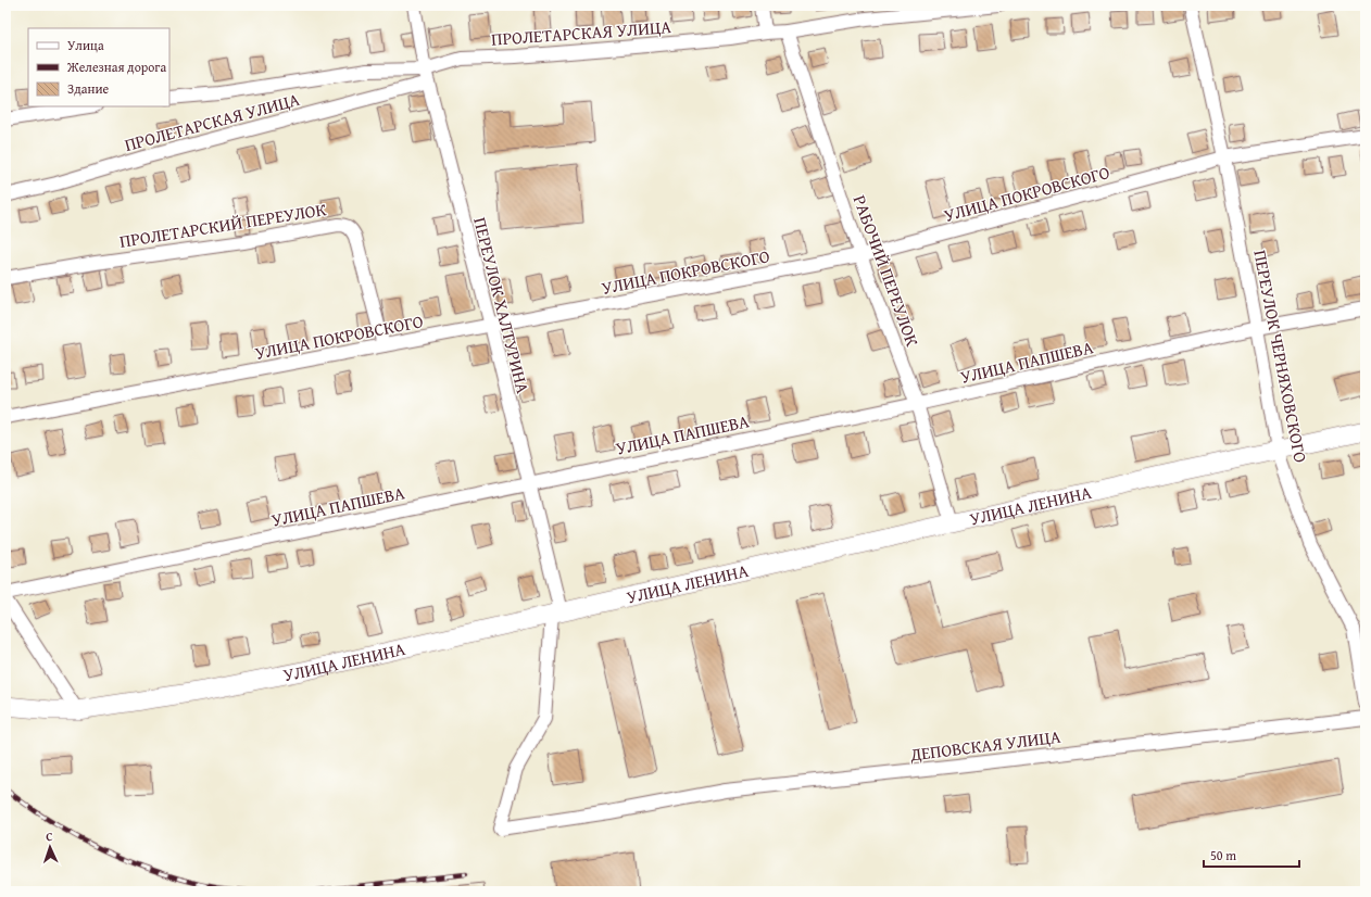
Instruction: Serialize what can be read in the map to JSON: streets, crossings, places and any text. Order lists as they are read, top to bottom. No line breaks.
{"streets":{"main road":["УЛИЦА ЛЕНИНА"],"street":["ПРОЛЕТАРСКАЯ УЛИЦА","УЛИЦА ПОКРОВСКОГО","ПРОЛЕТАРСКИЙ ПЕРЕУЛОК","РАБОЧИЙ ПЕРЕУЛОК","ПЕРЕУЛОК ХАЛТУРИНА","ПЕРЕУЛОК ЧЕРНЯХОВСКОГО","УЛИЦА ПАПШЕВА","ДЕПОВСКАЯ УЛИЦА"]},"crossings":[["ПРОЛЕТАРСКАЯ УЛИЦА","РАБОЧИЙ ПЕРЕУЛОК"],["ПРОЛЕТАРСКАЯ УЛИЦА","ПЕРЕУЛОК ХАЛТУРИНА"],["УЛИЦА ПОКРОВСКОГО","ПРОЛЕТАРСКИЙ ПЕРЕУЛОК"],["УЛИЦА ПОКРОВСКОГО","РАБОЧИЙ ПЕРЕУЛОК"],["УЛИЦА ПОКРОВСКОГО","ПЕРЕУЛОК ХАЛТУРИНА"],["УЛИЦА ПОКРОВСКОГО","ПЕРЕУЛОК ЧЕРНЯХОВСКОГО"],["РАБОЧИЙ ПЕРЕУЛОК","УЛИЦА ПАПШЕВА"],["РАБОЧИЙ ПЕРЕУЛОК","УЛИЦА ЛЕНИНА"],["ПЕРЕУЛОК ХАЛТУРИНА","УЛИЦА ПАПШЕВА"],["ПЕРЕУЛОК ХАЛТУРИНА","УЛИЦА ЛЕНИНА"],["ПЕРЕУЛОК ХАЛТУРИНА","ДЕПОВСКАЯ УЛИЦА"],["ПЕРЕУЛОК ЧЕРНЯХОВСКОГО","УЛИЦА ПАПШЕВА"],["ПЕРЕУЛОК ЧЕРНЯХОВСКОГО","УЛИЦА ЛЕНИНА"],["УЛИЦА ЛЕНИНА","ДЕПОВСКАЯ УЛИЦА"]],"legend":["Улица","Железная дорога","Здание"],"scale_bar":"50 m","north":"top"}
